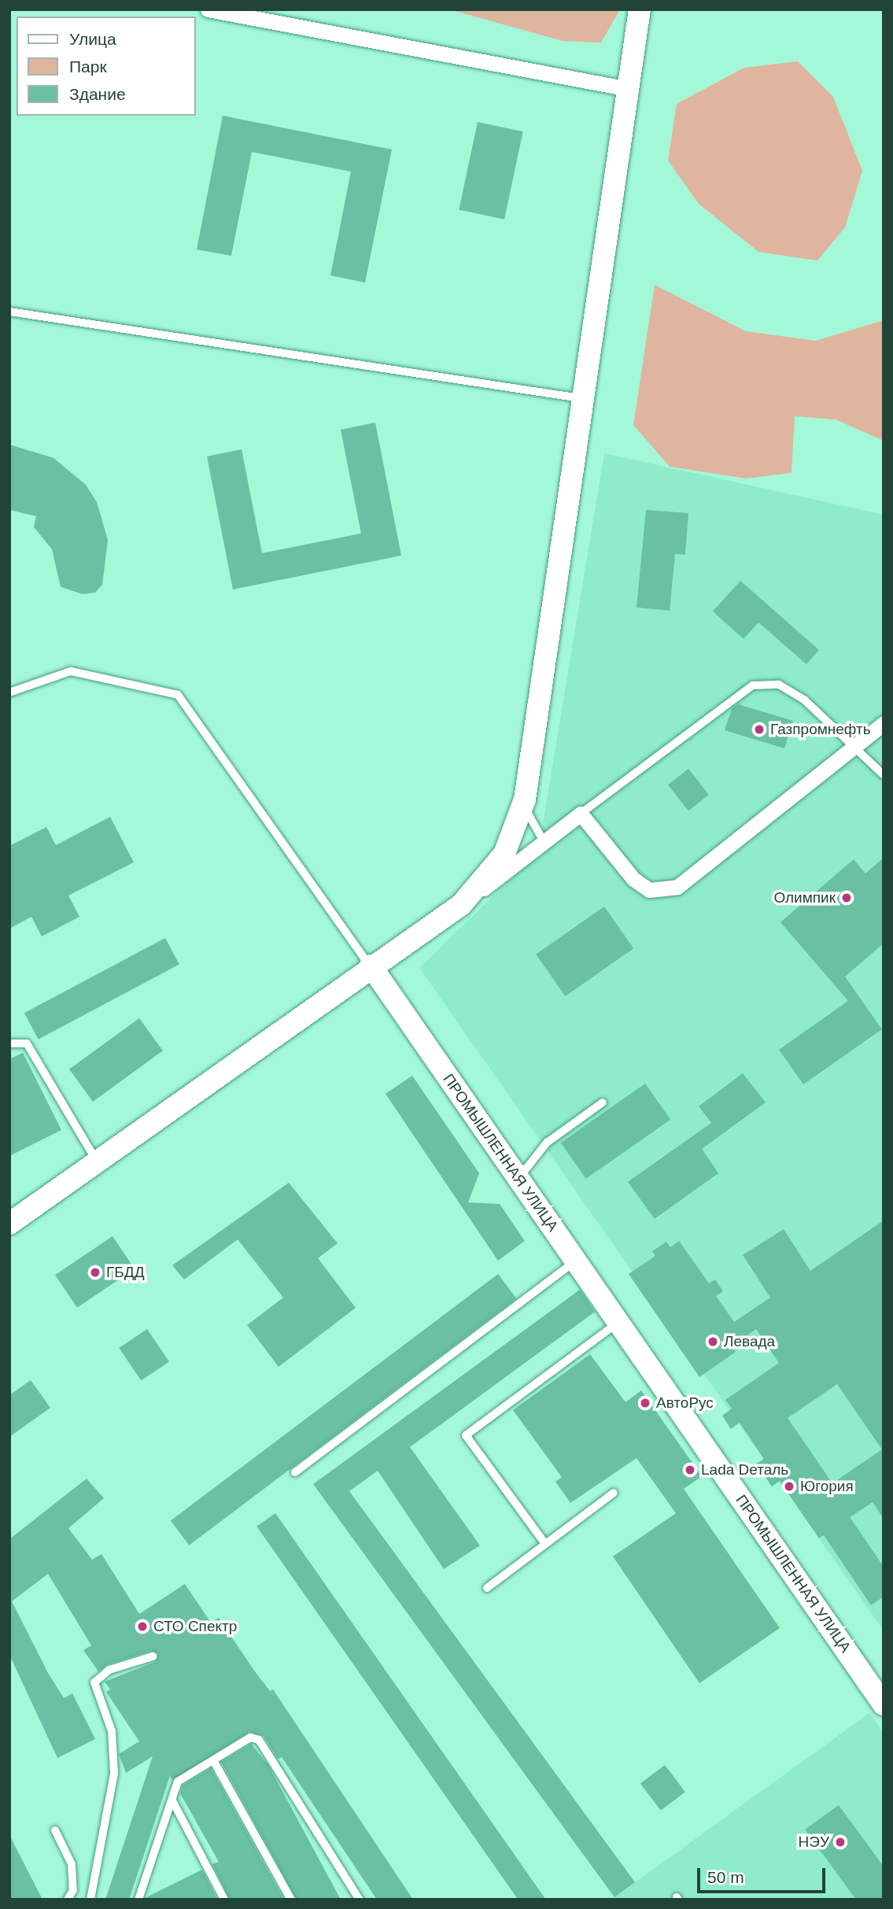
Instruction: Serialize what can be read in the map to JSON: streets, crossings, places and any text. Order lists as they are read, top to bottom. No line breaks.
{"streets":{"main road":["ПРОМЫШЛЕННАЯ УЛИЦА"]},"places":["Газпромнефть","Олимпик","ГБДД","Левада","АвтоРус","Lada Dеталь","Югория","СТО Спектр","НЭУ"],"legend":["Улица","Парк","Здание"],"scale_bar":"50 m"}
